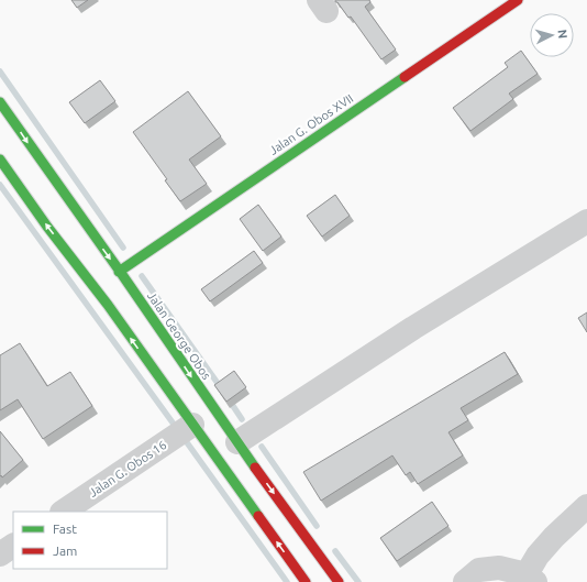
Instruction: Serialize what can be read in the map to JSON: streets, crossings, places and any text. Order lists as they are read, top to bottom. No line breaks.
{"streets":{"main road":["Jalan G. Obos XVII","Jalan George Obos"],"street":["Jalan G. Obos 16"]},"crossings":[["Jalan G. Obos XVII","Jalan George Obos"]],"legend":["Fast","Jam"],"north":"right"}
